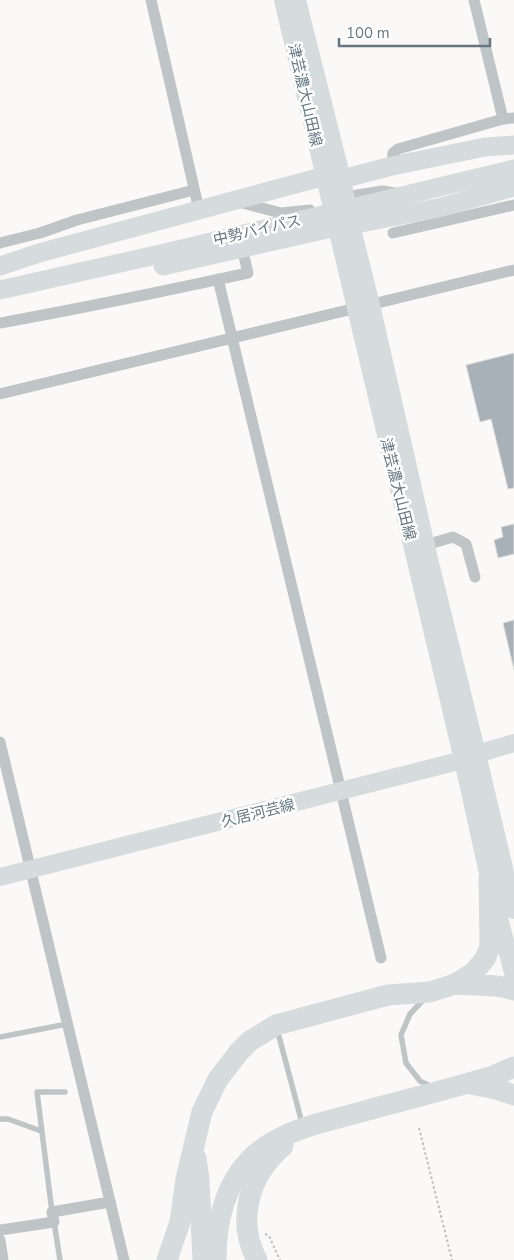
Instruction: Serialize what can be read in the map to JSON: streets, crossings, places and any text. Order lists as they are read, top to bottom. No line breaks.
{"streets":{"highway":["中勢バイパス"],"main road":["津芸濃大山田線","久居河芸線"]},"crossings":[["津芸濃大山田線","久居河芸線"]],"scale_bar":"100 m"}
